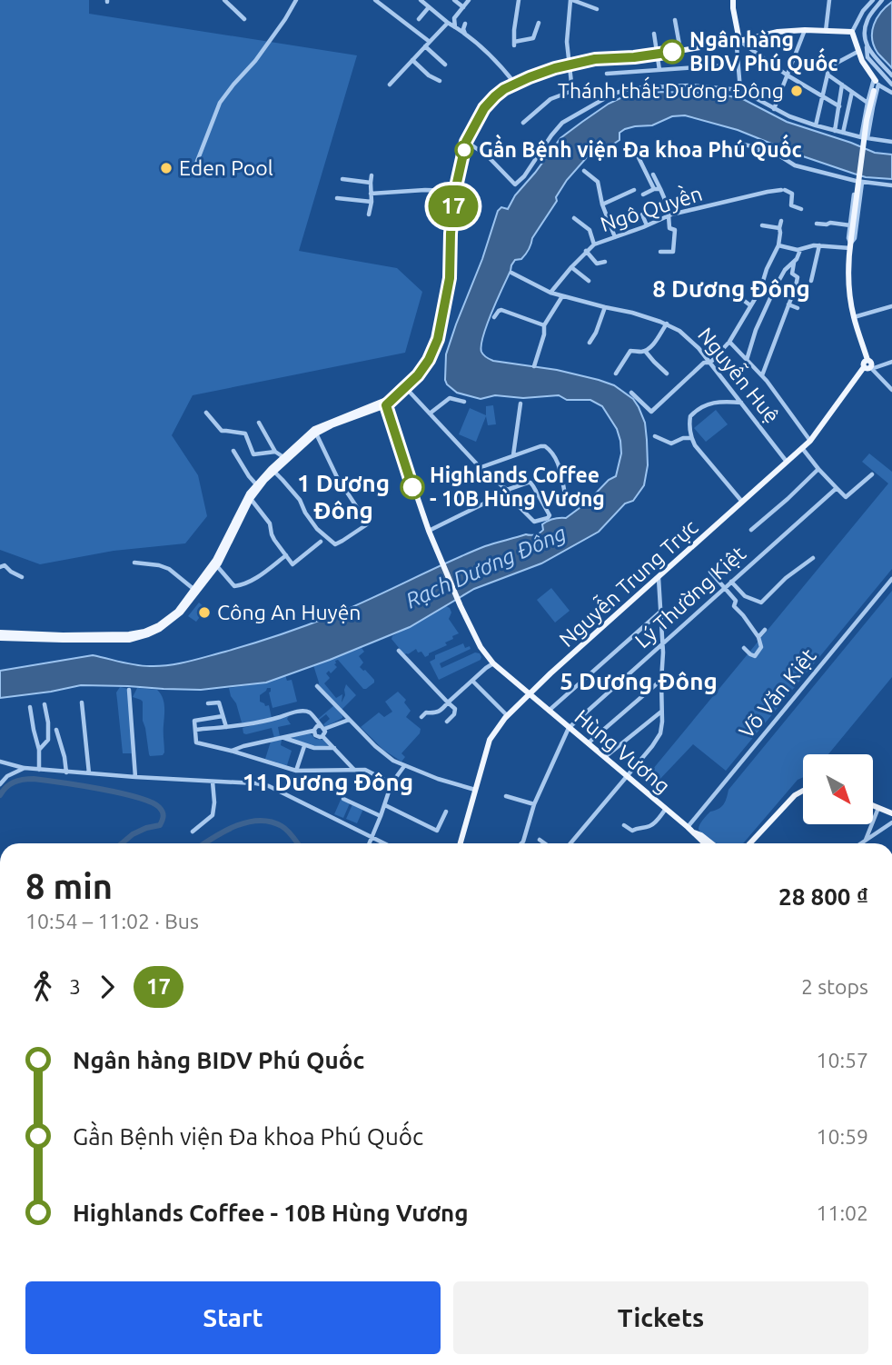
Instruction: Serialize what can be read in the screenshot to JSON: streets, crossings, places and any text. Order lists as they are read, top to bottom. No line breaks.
{"streets":{"main road":["Nguyễn Trung Trực","Hùng Vương"],"street":["Ngô Quyền","Nguyễn Huệ","Lý Thường Kiệt","Võ Văn Kiệt"]},"crossings":[["Ngô Quyền","Nguyễn Huệ"],["Nguyễn Huệ","Nguyễn Trung Trực"],["Nguyễn Trung Trực","Hùng Vương"],["Lý Thường Kiệt","Hùng Vương"],["Võ Văn Kiệt","Hùng Vương"]],"districts":["8 Dương Đông","1 Dương Đông","5 Dương Đông","11 Dương Đông"],"water":["Rạch Dương Đông"],"places":["Ngân hàng BIDV Phú Quốc","Thánh thất Dương Đông","Gần Bệnh viện Đa khoa Phú Quốc","Eden Pool","Highlands Coffee - 10B Hùng Vương","Công An Huyện"],"lines":["bus line 17"],"north":"bottom right","page":{"on_map":"17","heading":["8 min","10:54 – 11:02 · Bus","28 800 ₫"],"legs":["3","17","2 stops"],"list":[{"name":"Ngân hàng BIDV Phú Quốc","value":"10:57"},{"name":"Gần Bệnh viện Đa khoa Phú Quốc","value":"10:59"},{"name":"Highlands Coffee - 10B Hùng Vương","value":"11:02"}],"buttons":["Start","Tickets"]}}
